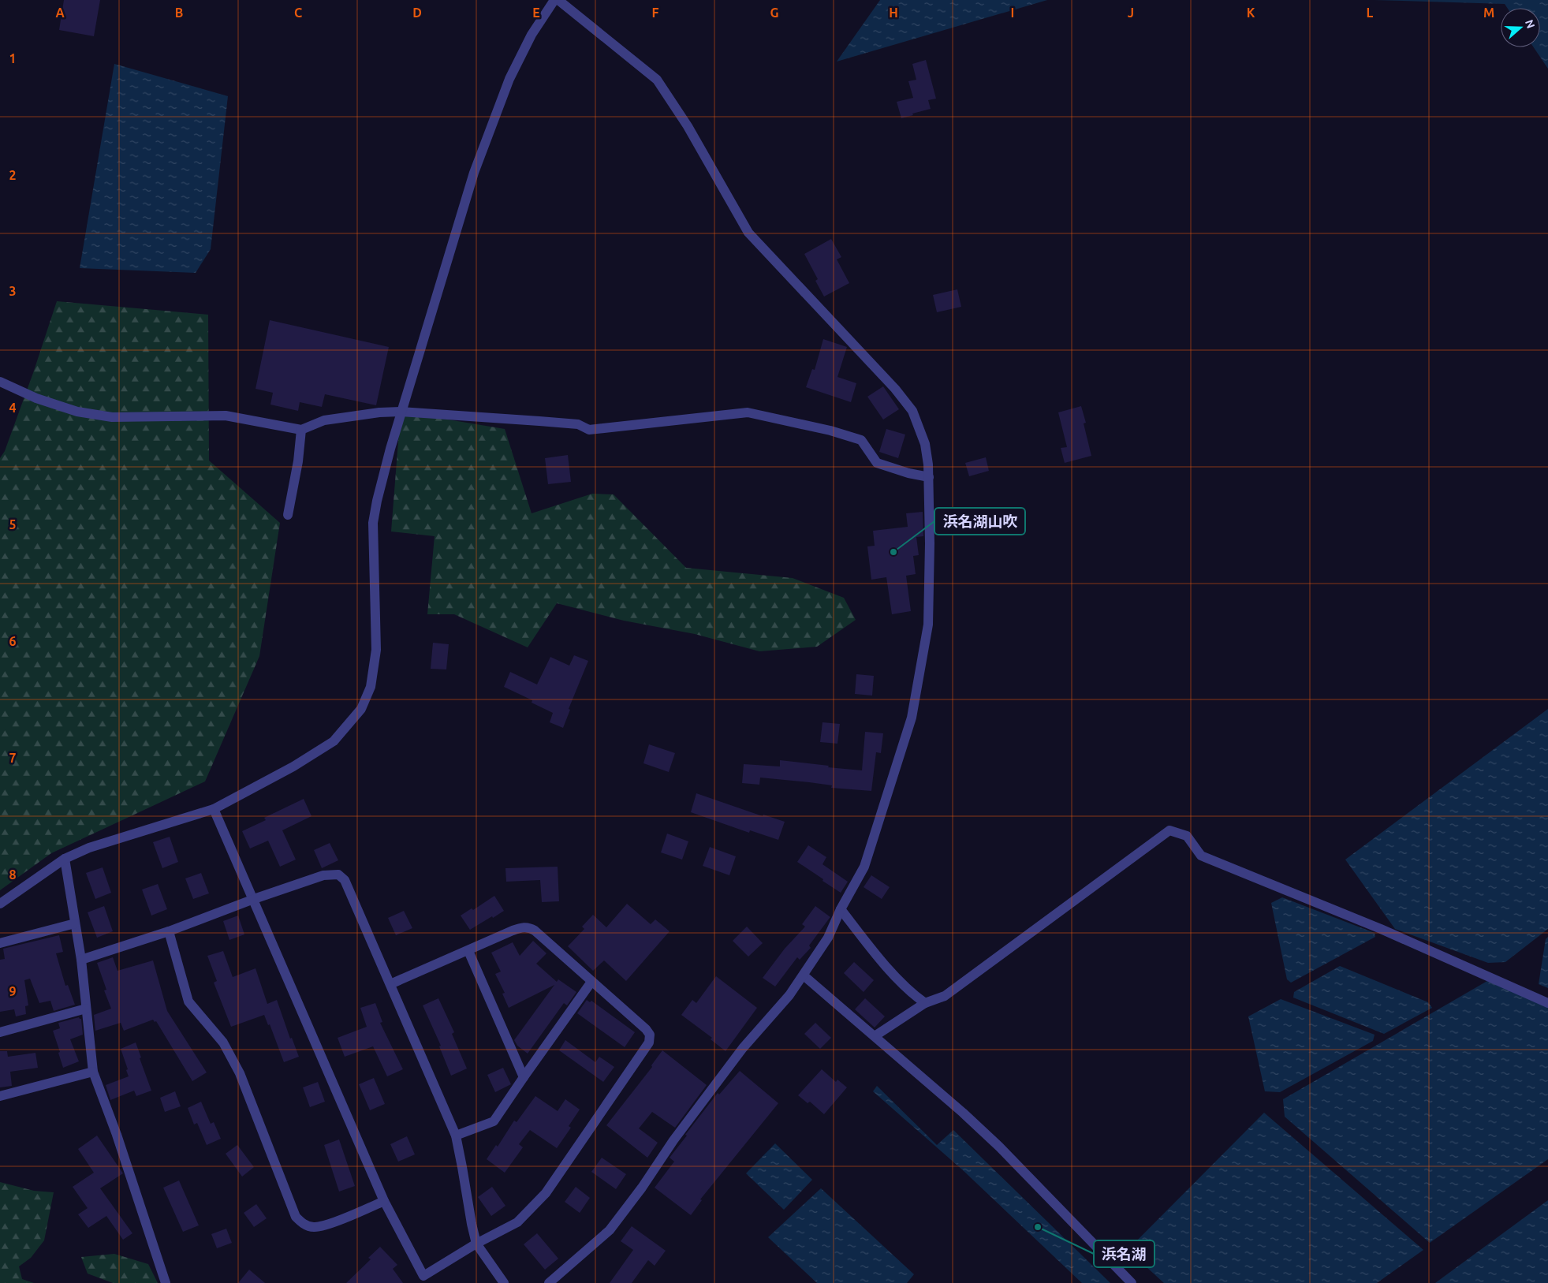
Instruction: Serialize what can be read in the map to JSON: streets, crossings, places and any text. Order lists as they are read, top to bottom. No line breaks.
{"places":["浜名湖山吹","浜名湖"],"north":"right","grid":{"columns":["A","B","C","D","E","F","G","H","I","J","K","L","M"],"rows":["1","2","3","4","5","6","7","8","9"]}}
